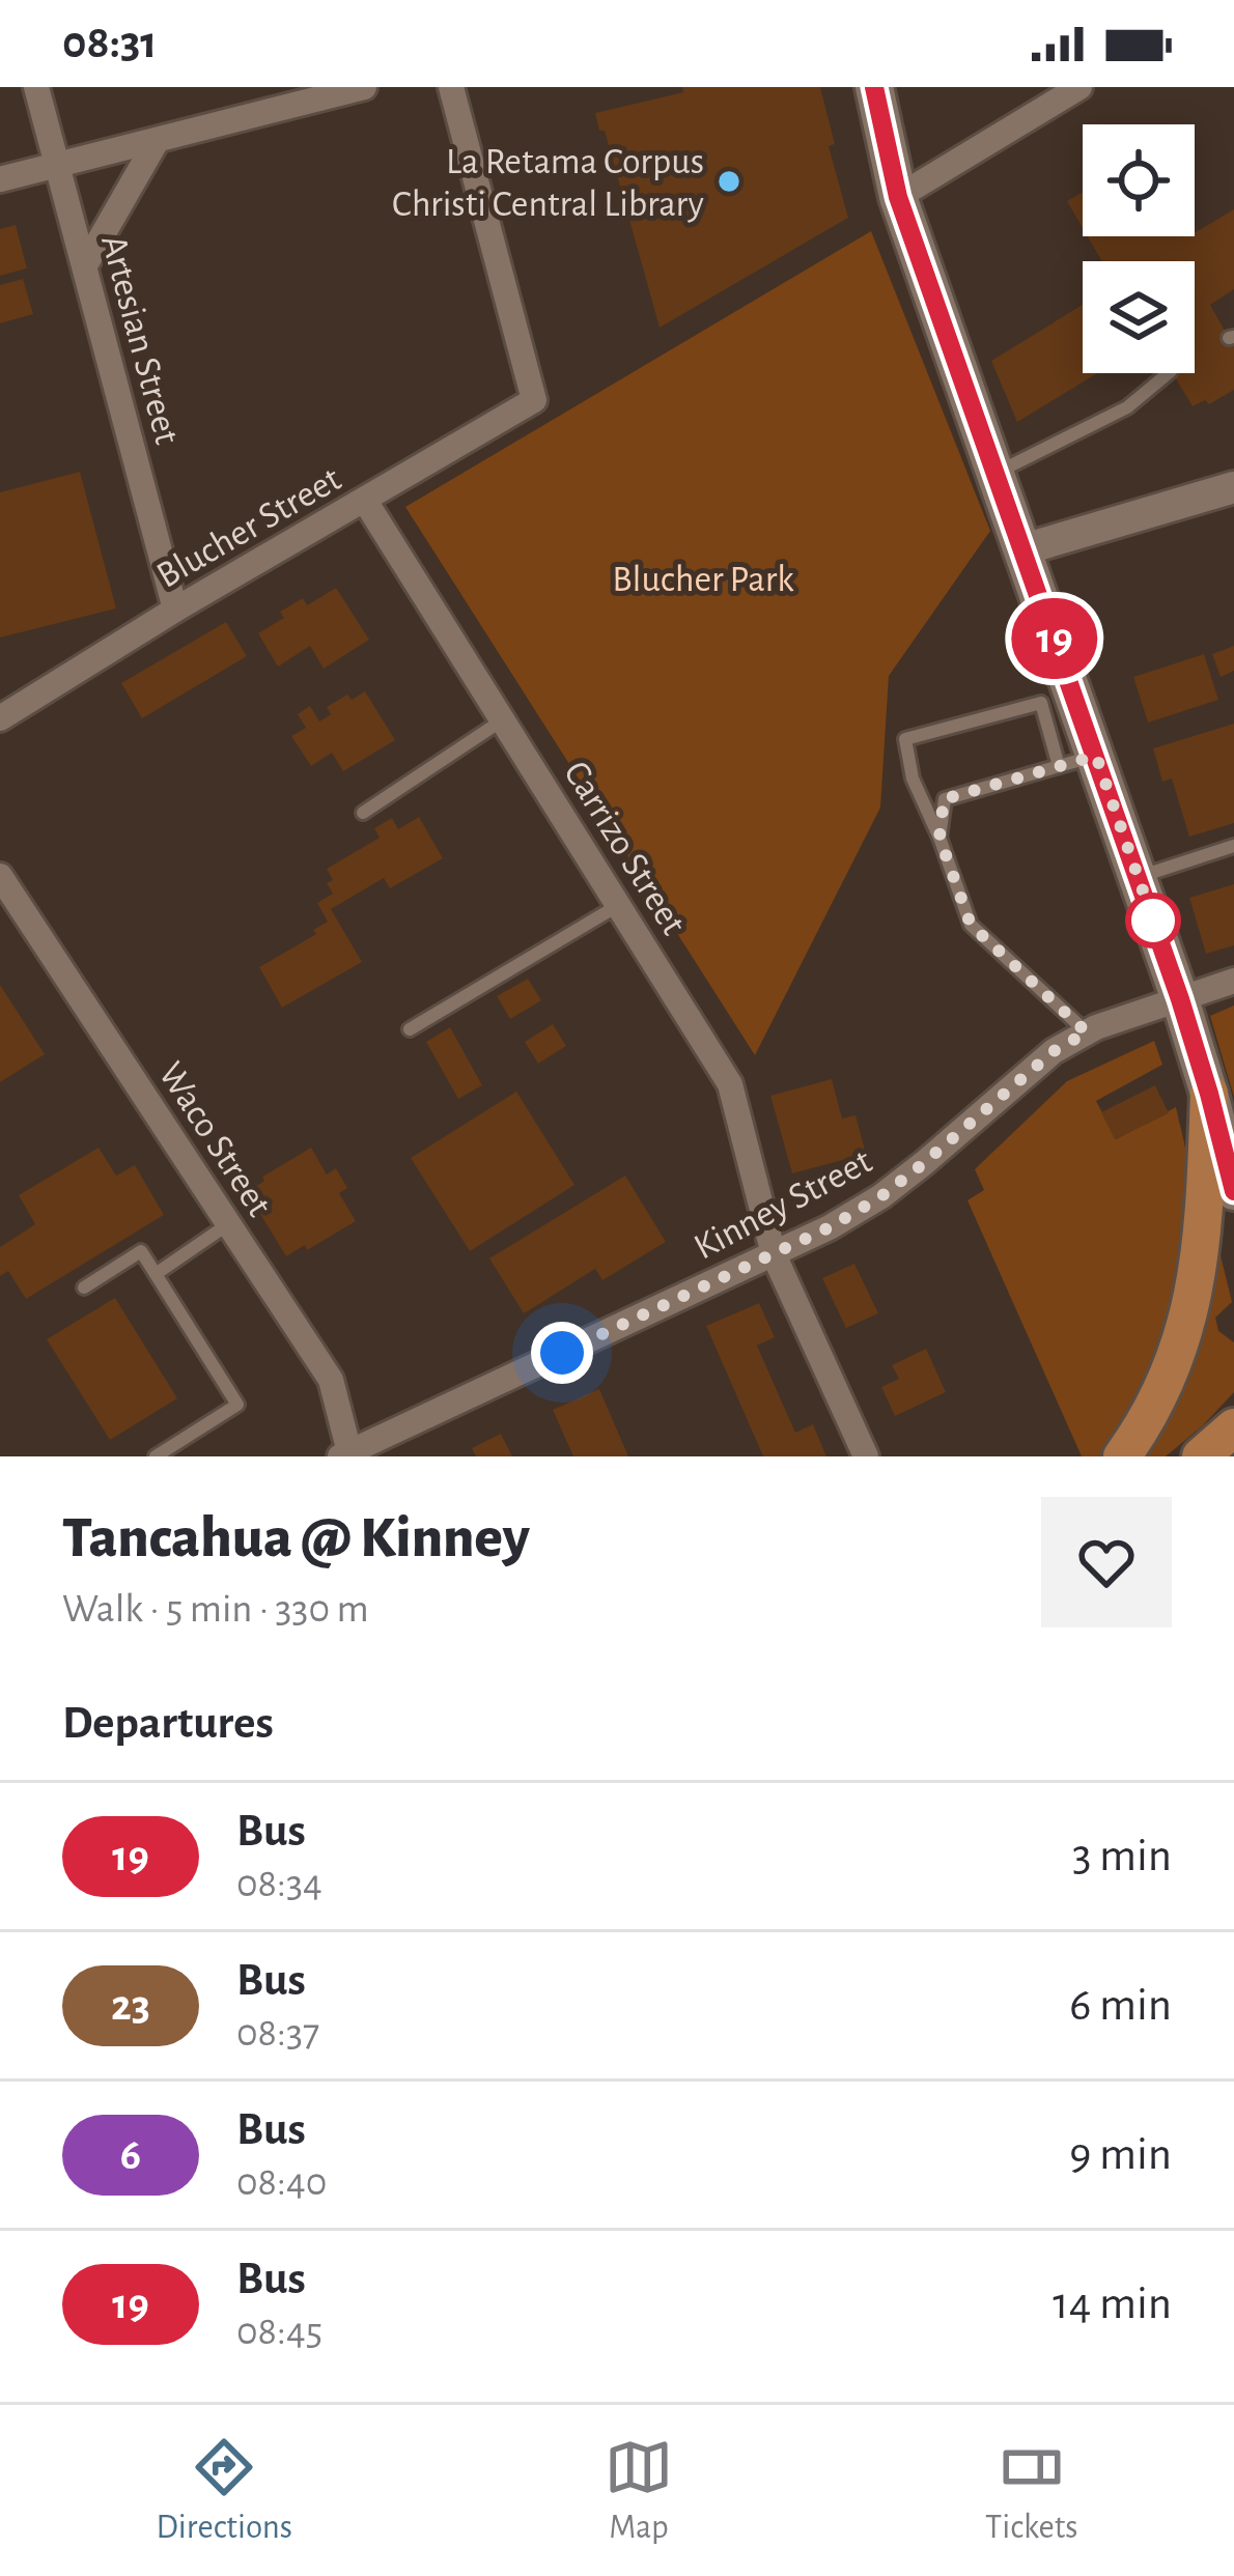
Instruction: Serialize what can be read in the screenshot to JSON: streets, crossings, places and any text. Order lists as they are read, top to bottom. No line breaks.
{"streets":{"street":["Artesian Street","Blucher Street","Carrizo Street","Waco Street","Kinney Street"]},"crossings":[["Artesian Street","Blucher Street"],["Blucher Street","Carrizo Street"],["Carrizo Street","Kinney Street"],["Waco Street","Kinney Street"]],"parks":["Blucher Park"],"places":["La Retama Corpus Christi Central Library"],"lines":["bus line 19"],"page":{"status":"08:31","on_map":"19","heading":[["Tancahua @ Kinney","Walk · 5 min · 330 m"],"Departures"],"list":[{"mark":"19","name":"Bus","note":"08:34","value":"3 min"},{"mark":"23","name":"Bus","note":"08:37","value":"6 min"},{"mark":"6","name":"Bus","note":"08:40","value":"9 min"},{"mark":"19","name":"Bus","note":"08:45","value":"14 min"}],"tabs":["Directions","Map","Tickets"]}}
